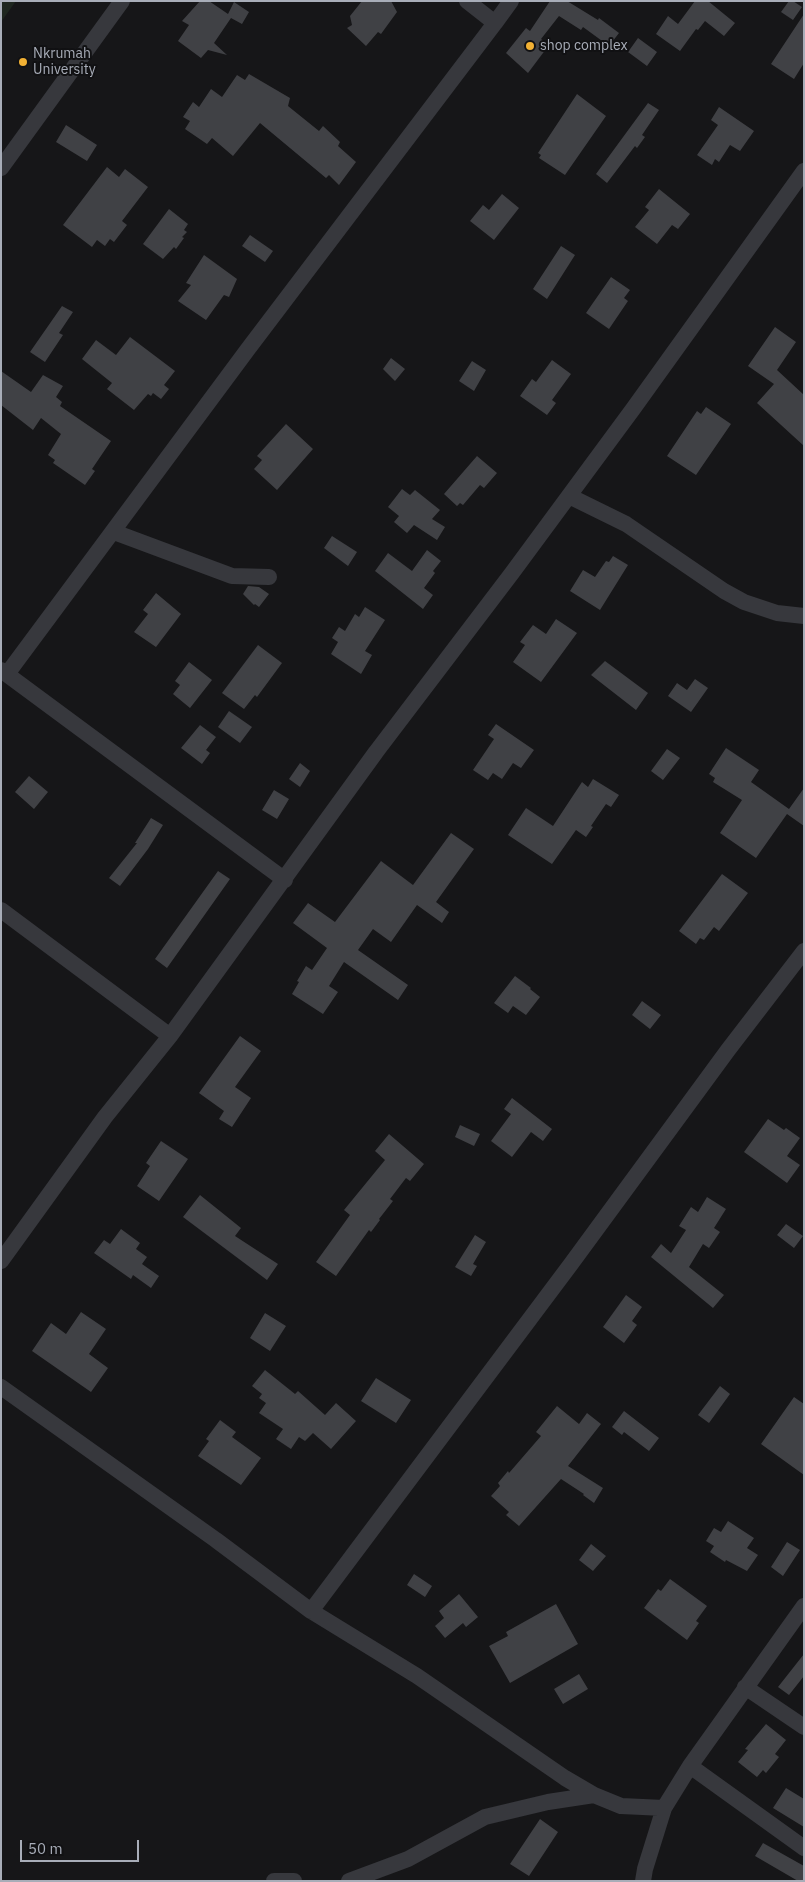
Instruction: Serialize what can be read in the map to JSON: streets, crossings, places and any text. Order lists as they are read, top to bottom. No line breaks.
{"places":["shop complex","Nkrumah University"],"scale_bar":"50 m"}
